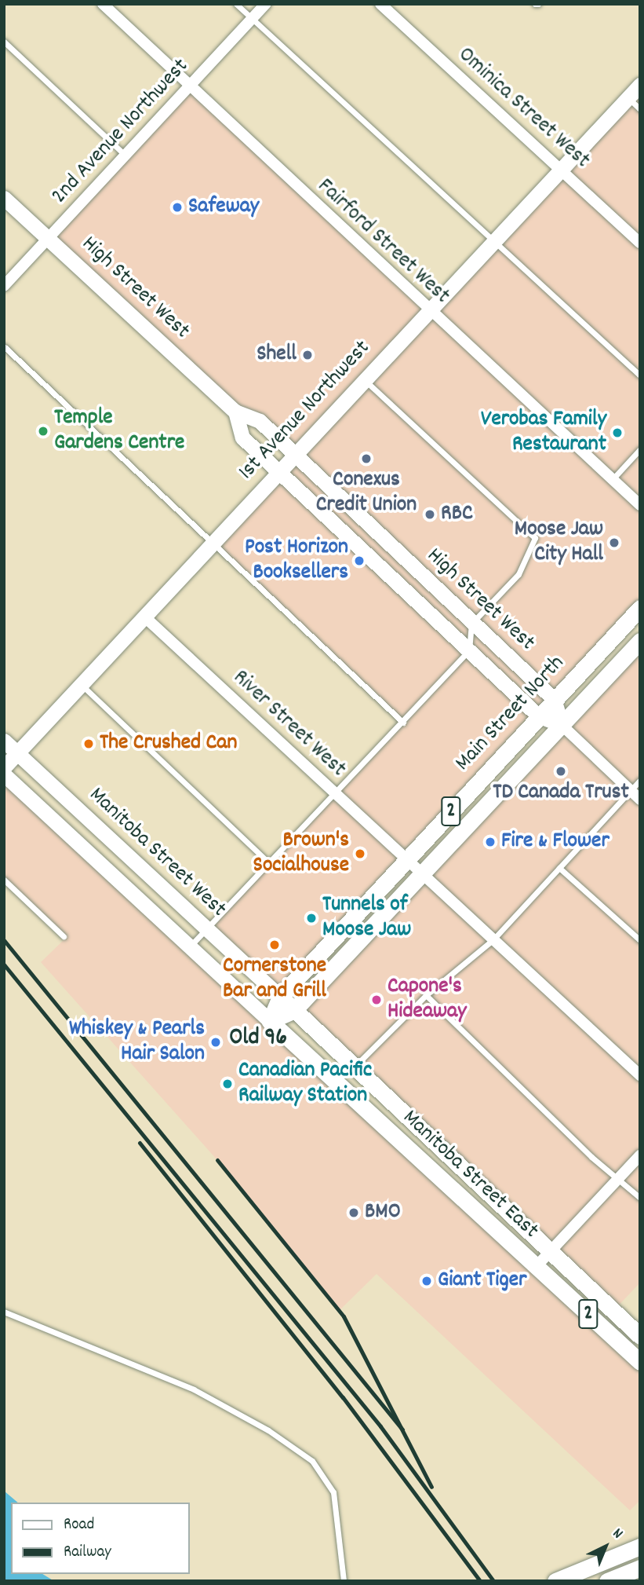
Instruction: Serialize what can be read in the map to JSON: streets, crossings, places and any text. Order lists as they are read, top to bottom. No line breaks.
{"streets":{"main road":["High Street West","1st Avenue Northwest","Main Street North","2","Manitoba Street West","Manitoba Street East"],"street":["Ominica Street West","2nd Avenue Northwest","Fairford Street West","River Street West"]},"crossings":[["Ominica Street West","1st Avenue Northwest"],["2nd Avenue Northwest","Fairford Street West"],["2nd Avenue Northwest","High Street West"],["Fairford Street West","1st Avenue Northwest"],["High Street West","1st Avenue Northwest"],["High Street West","Main Street North"],["1st Avenue Northwest","River Street West"],["1st Avenue Northwest","Manitoba Street West"],["Main Street North","River Street West"],["Main Street North","Manitoba Street West"],["Main Street North","Manitoba Street East"],["Manitoba Street West","Manitoba Street East"]],"districts":["Old 96"],"places":["Safeway","Shell","Temple Gardens Centre","Verobas Family Restaurant","Conexus Credit Union","RBC","Moose Jaw City Hall","Post Horizon Booksellers","The Crushed Can","TD Canada Trust","Fire & Flower","Brown's Socialhouse","Tunnels of Moose Jaw","Cornerstone Bar and Grill","Capone's Hideaway","Whiskey & Pearls Hair Salon","Canadian Pacific Railway Station","BMO","Giant Tiger"],"legend":["Road","Railway"],"north":"top right"}
